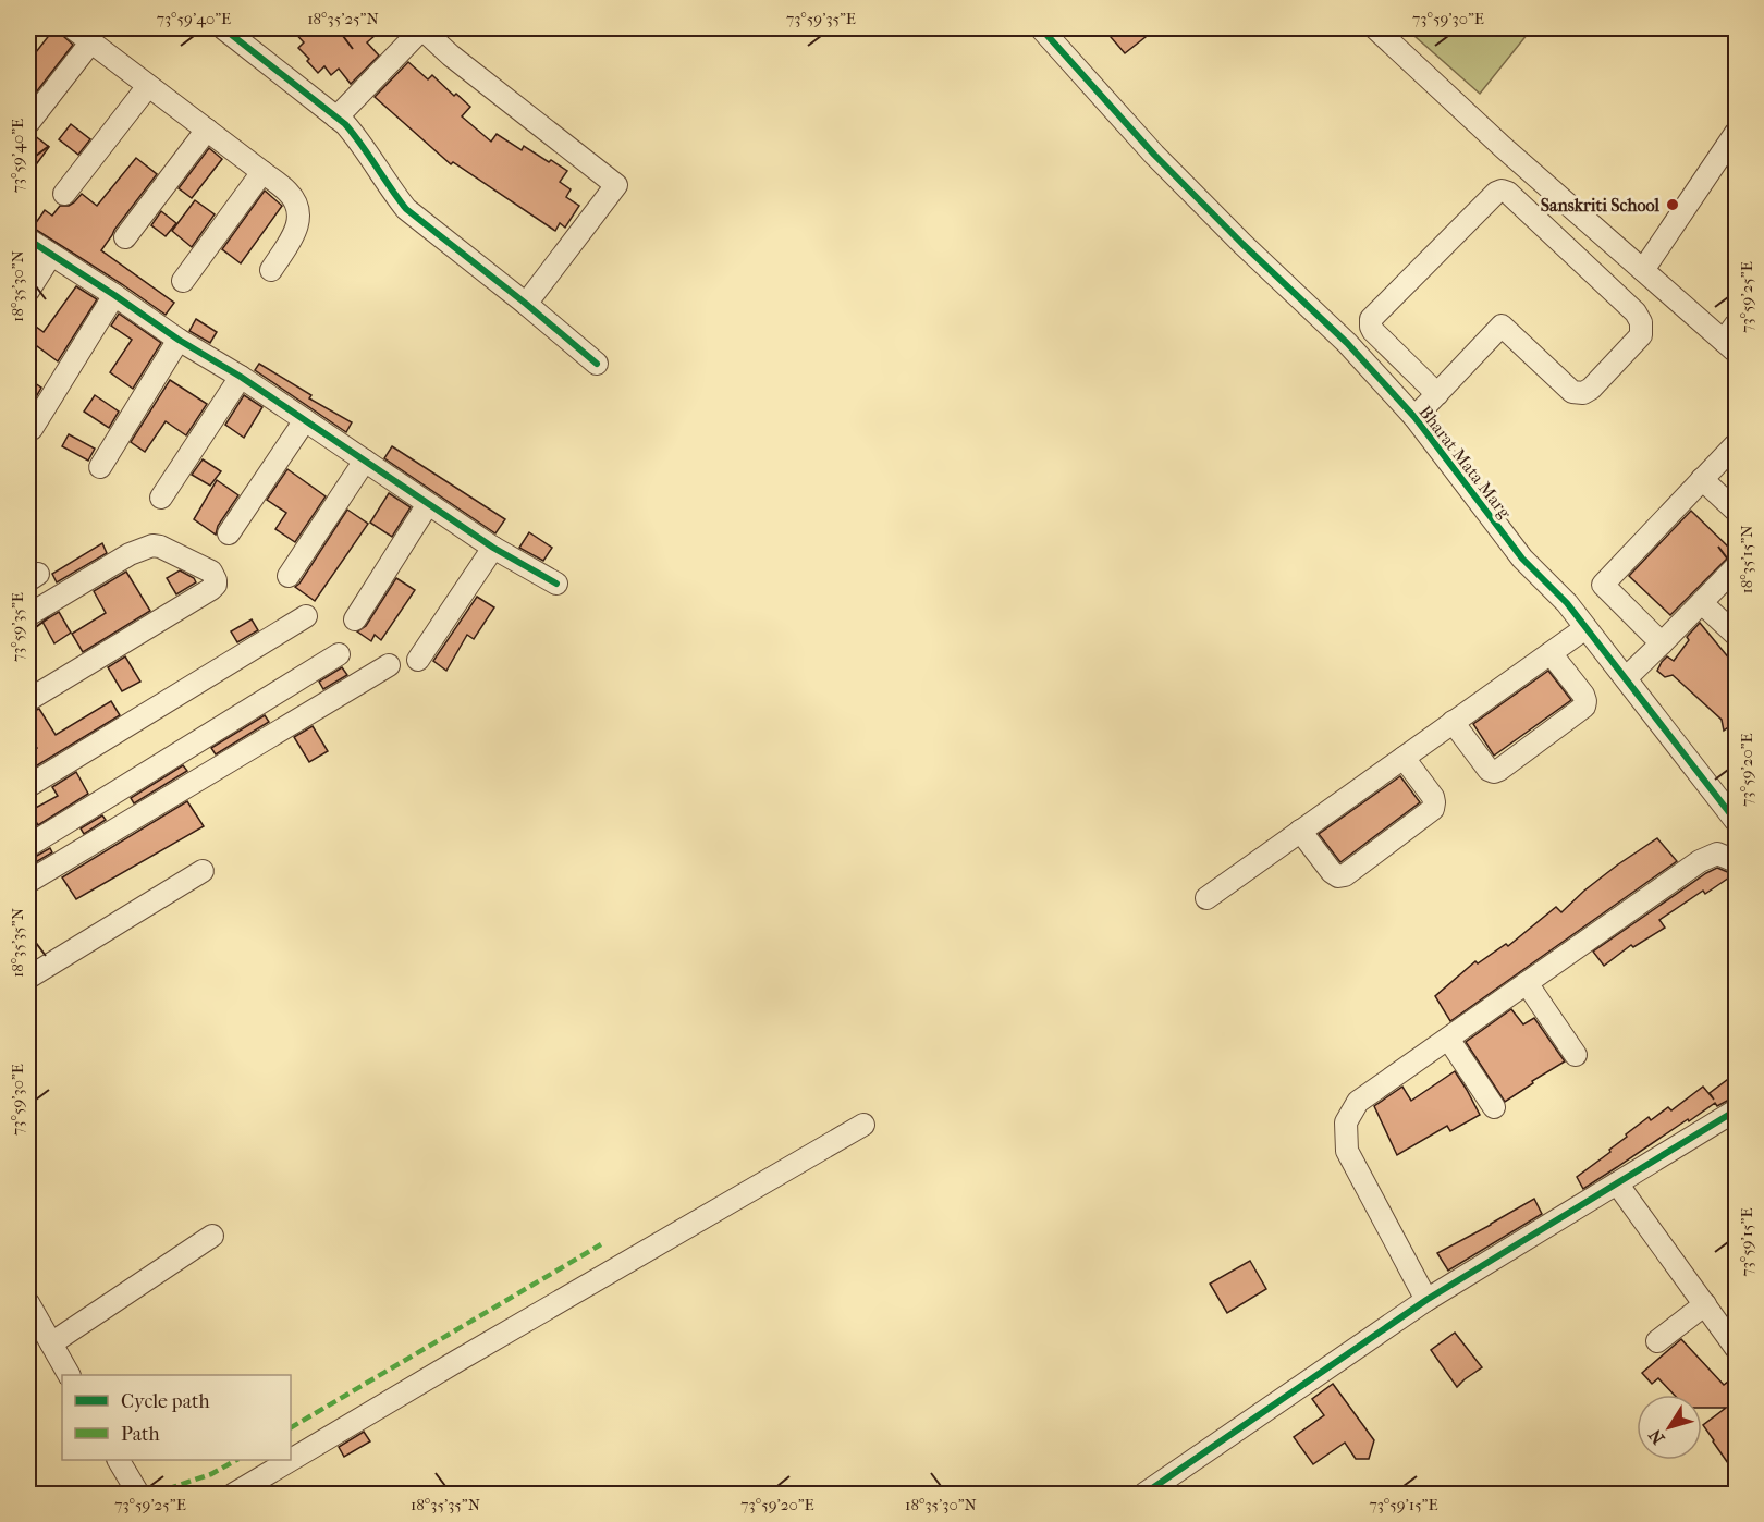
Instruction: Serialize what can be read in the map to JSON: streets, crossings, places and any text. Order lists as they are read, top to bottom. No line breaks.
{"streets":{"street":["Bharat Mata Marg"]},"places":["Sanskriti School"],"legend":["Cycle path","Path"],"north":"bottom left","coordinates":["73°59'40\"E","18°35'25\"N","73°59'35\"E","73°59'30\"E","18°35'30\"N","73°59'25\"E","18°35'15\"N","73°59'20\"E","18°35'35\"N","73°59'15\"E"]}
